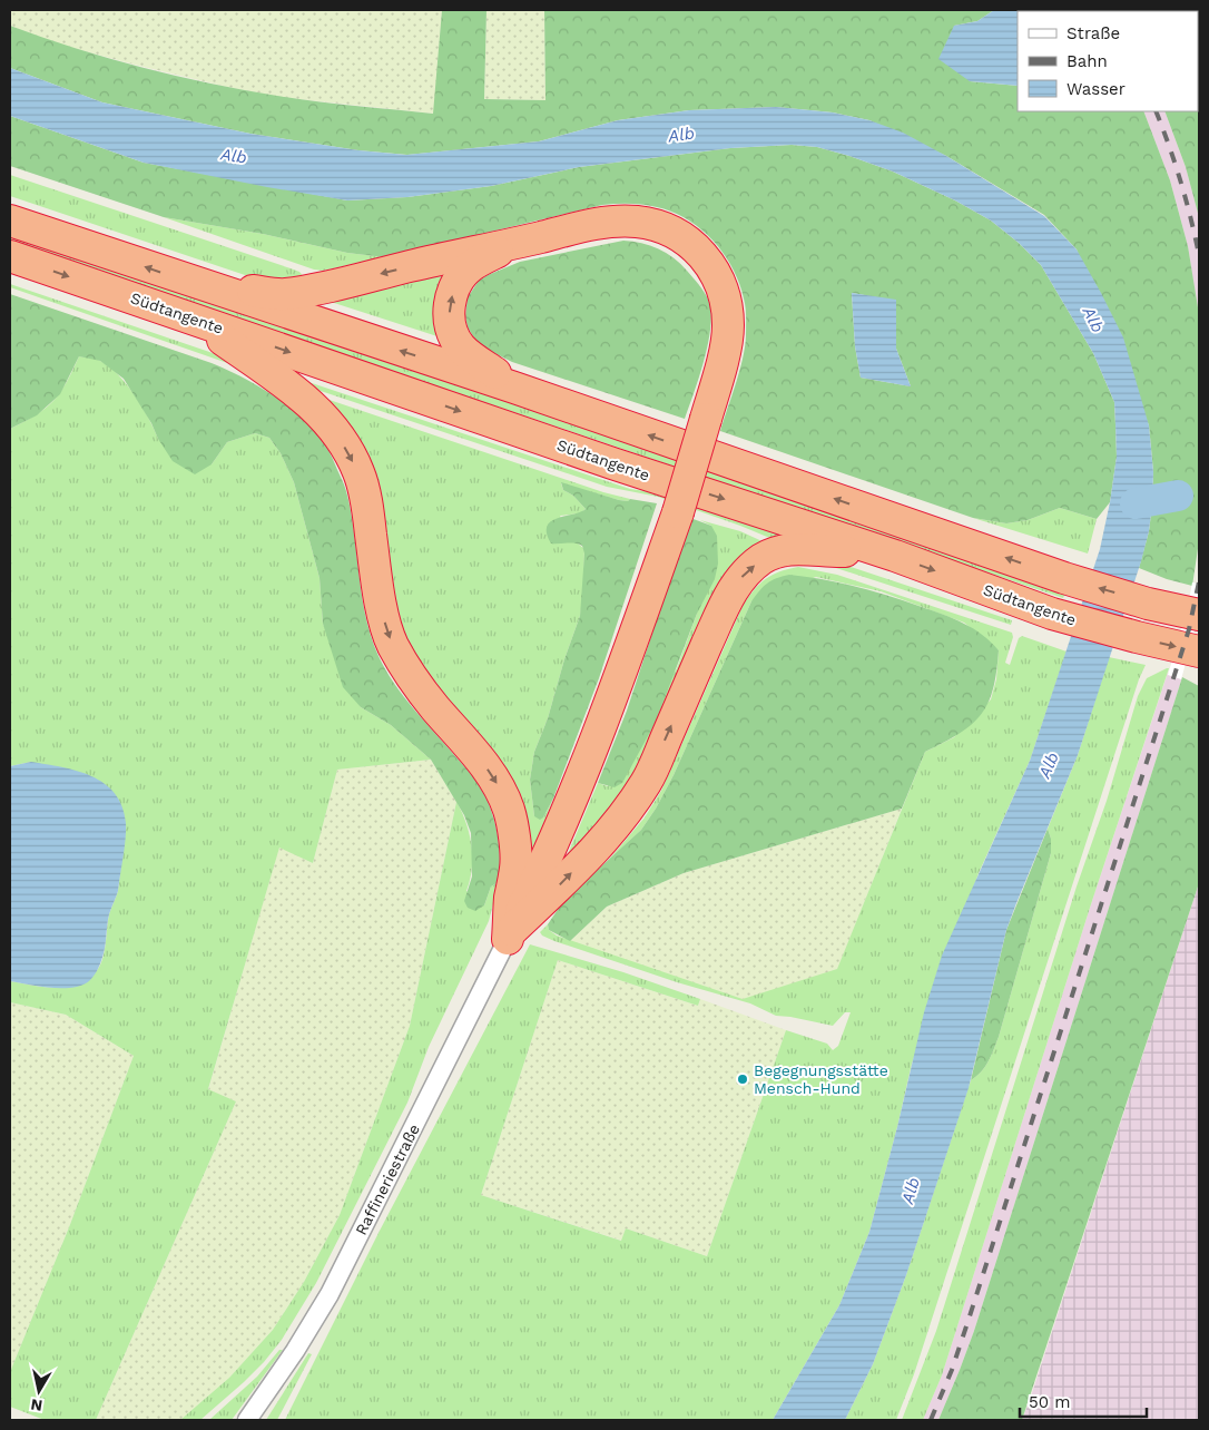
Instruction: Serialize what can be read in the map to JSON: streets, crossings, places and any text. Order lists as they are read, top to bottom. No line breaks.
{"streets":{"highway":["Südtangente"],"street":["Raffineriestraße"]},"water":["Alb"],"places":["Begegnungsstätte Mensch-Hund"],"legend":["Straße","Bahn","Wasser"],"scale_bar":"50 m","north":"bottom"}
